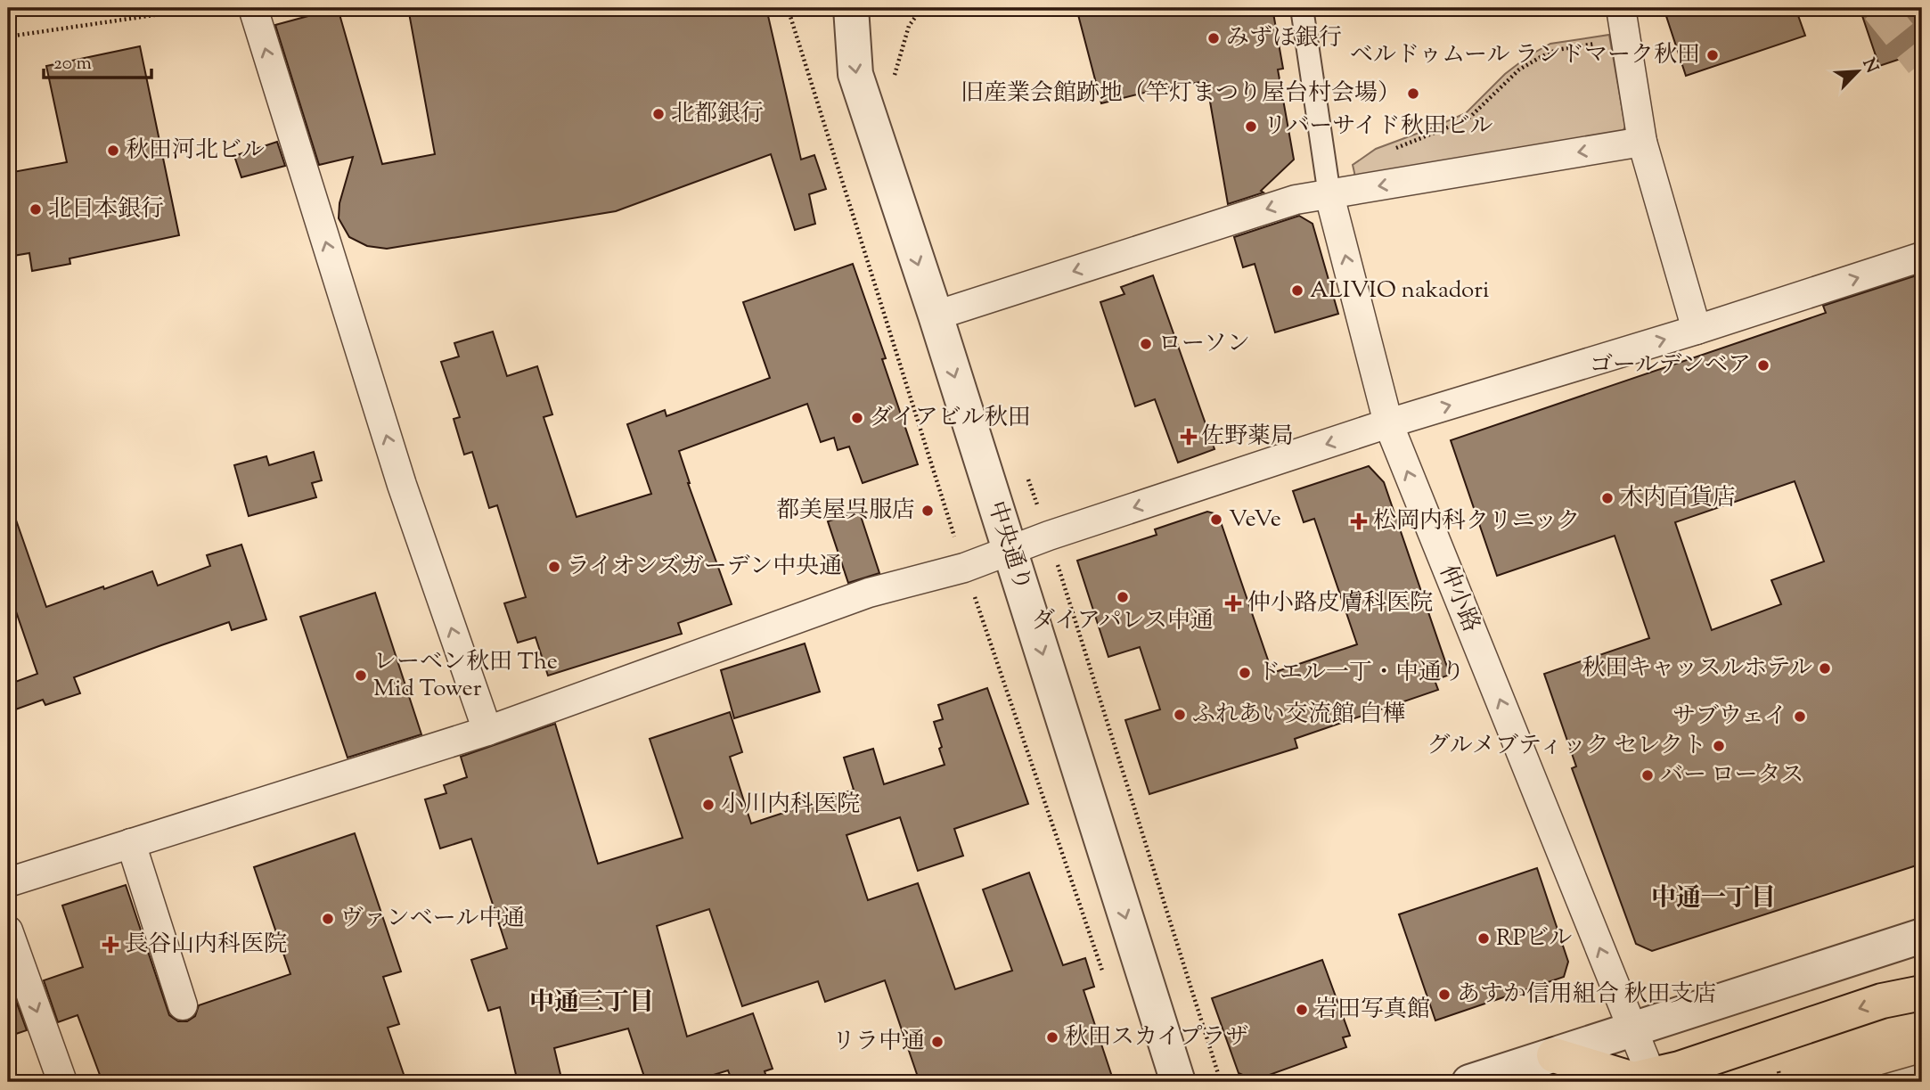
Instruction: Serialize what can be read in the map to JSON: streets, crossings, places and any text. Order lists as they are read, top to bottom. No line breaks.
{"streets":{"street":["中央通り","仲小路"]},"one_way":["中央通り","仲小路"],"districts":["中通一丁目","中通三丁目"],"places":{"other":["みずほ銀行","ベルドゥムール ランドマーク秋田","旧産業会館跡地（竿灯まつり屋台村会場）","北都銀行","リバーサイド秋田ビル","秋田河北ビル","北日本銀行","ALIVIO nakadori","ローソン","ゴールデンベア","ダイアビル秋田","木内百貨店","都美屋呉服店","VeVe","ライオンズガーデン中央通","ダイアパレス中通","秋田キャッスルホテル","ドエル一丁・中通り","レーベン秋田 The Mid Tower","ふれあい交流館 白樺","サブウェイ","グルメブティック セレクト","バー ロータス","小川内科医院","ヴァンベール中通","RPビル","あすか信用組合 秋田支店","岩田写真館","秋田スカイプラザ","リラ中通"],"health":["佐野薬局","松岡内科クリニック","仲小路皮膚科医院","長谷山内科医院"]},"scale_bar":"20 m","north":"top right"}
